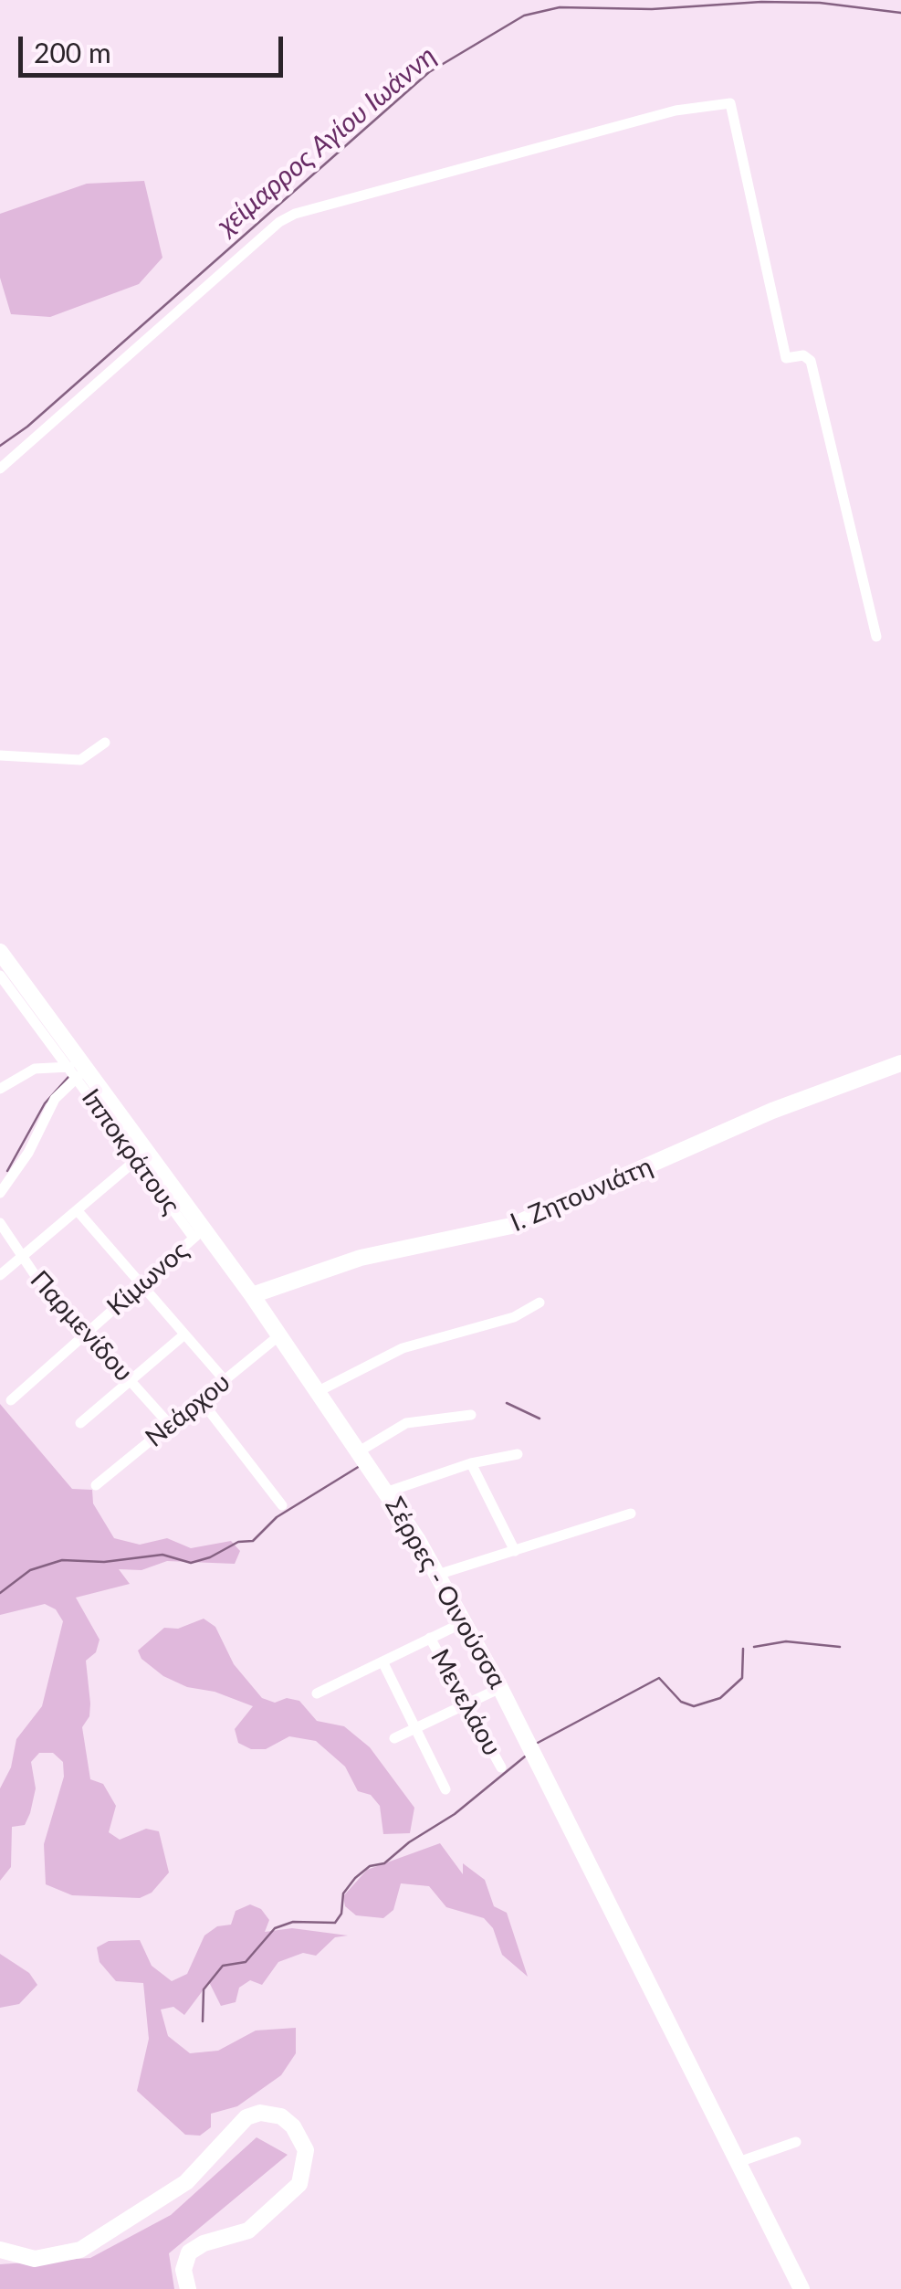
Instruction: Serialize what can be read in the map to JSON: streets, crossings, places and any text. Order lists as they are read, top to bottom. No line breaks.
{"streets":{"street":["Ιπποκράτους","Ι. Ζητουνιάτη","Κίμωνος","Παρμενίδου","Νεάρχου","Σέρρες - Οινούσσα","Μενελάου"]},"crossings":[["Ιπποκράτους","Κίμωνος"],["Ιπποκράτους","Σέρρες - Οινούσσα"],["Ι. Ζητουνιάτη","Σέρρες - Οινούσσα"],["Κίμωνος","Παρμενίδου"],["Κίμωνος","Σέρρες - Οινούσσα"],["Παρμενίδου","Νεάρχου"],["Νεάρχου","Σέρρες - Οινούσσα"]],"water":["χείμαρρος Αγίου Ιωάννη"],"scale_bar":"200 m"}
